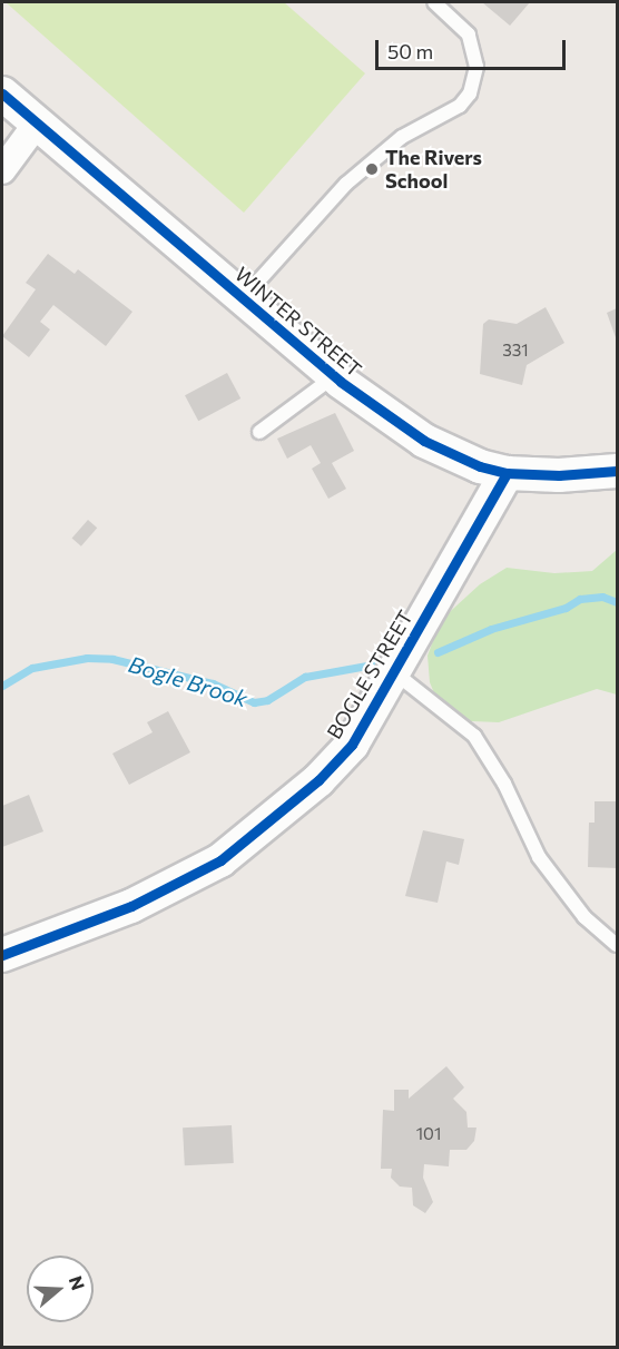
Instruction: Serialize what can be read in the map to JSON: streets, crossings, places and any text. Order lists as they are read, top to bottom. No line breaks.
{"streets":{"street":["WINTER STREET","BOGLE STREET"]},"crossings":[["WINTER STREET","BOGLE STREET"]],"water":["Bogle Brook"],"places":["The Rivers School"],"house_numbers":["331","101"],"scale_bar":"50 m","north":"right"}
